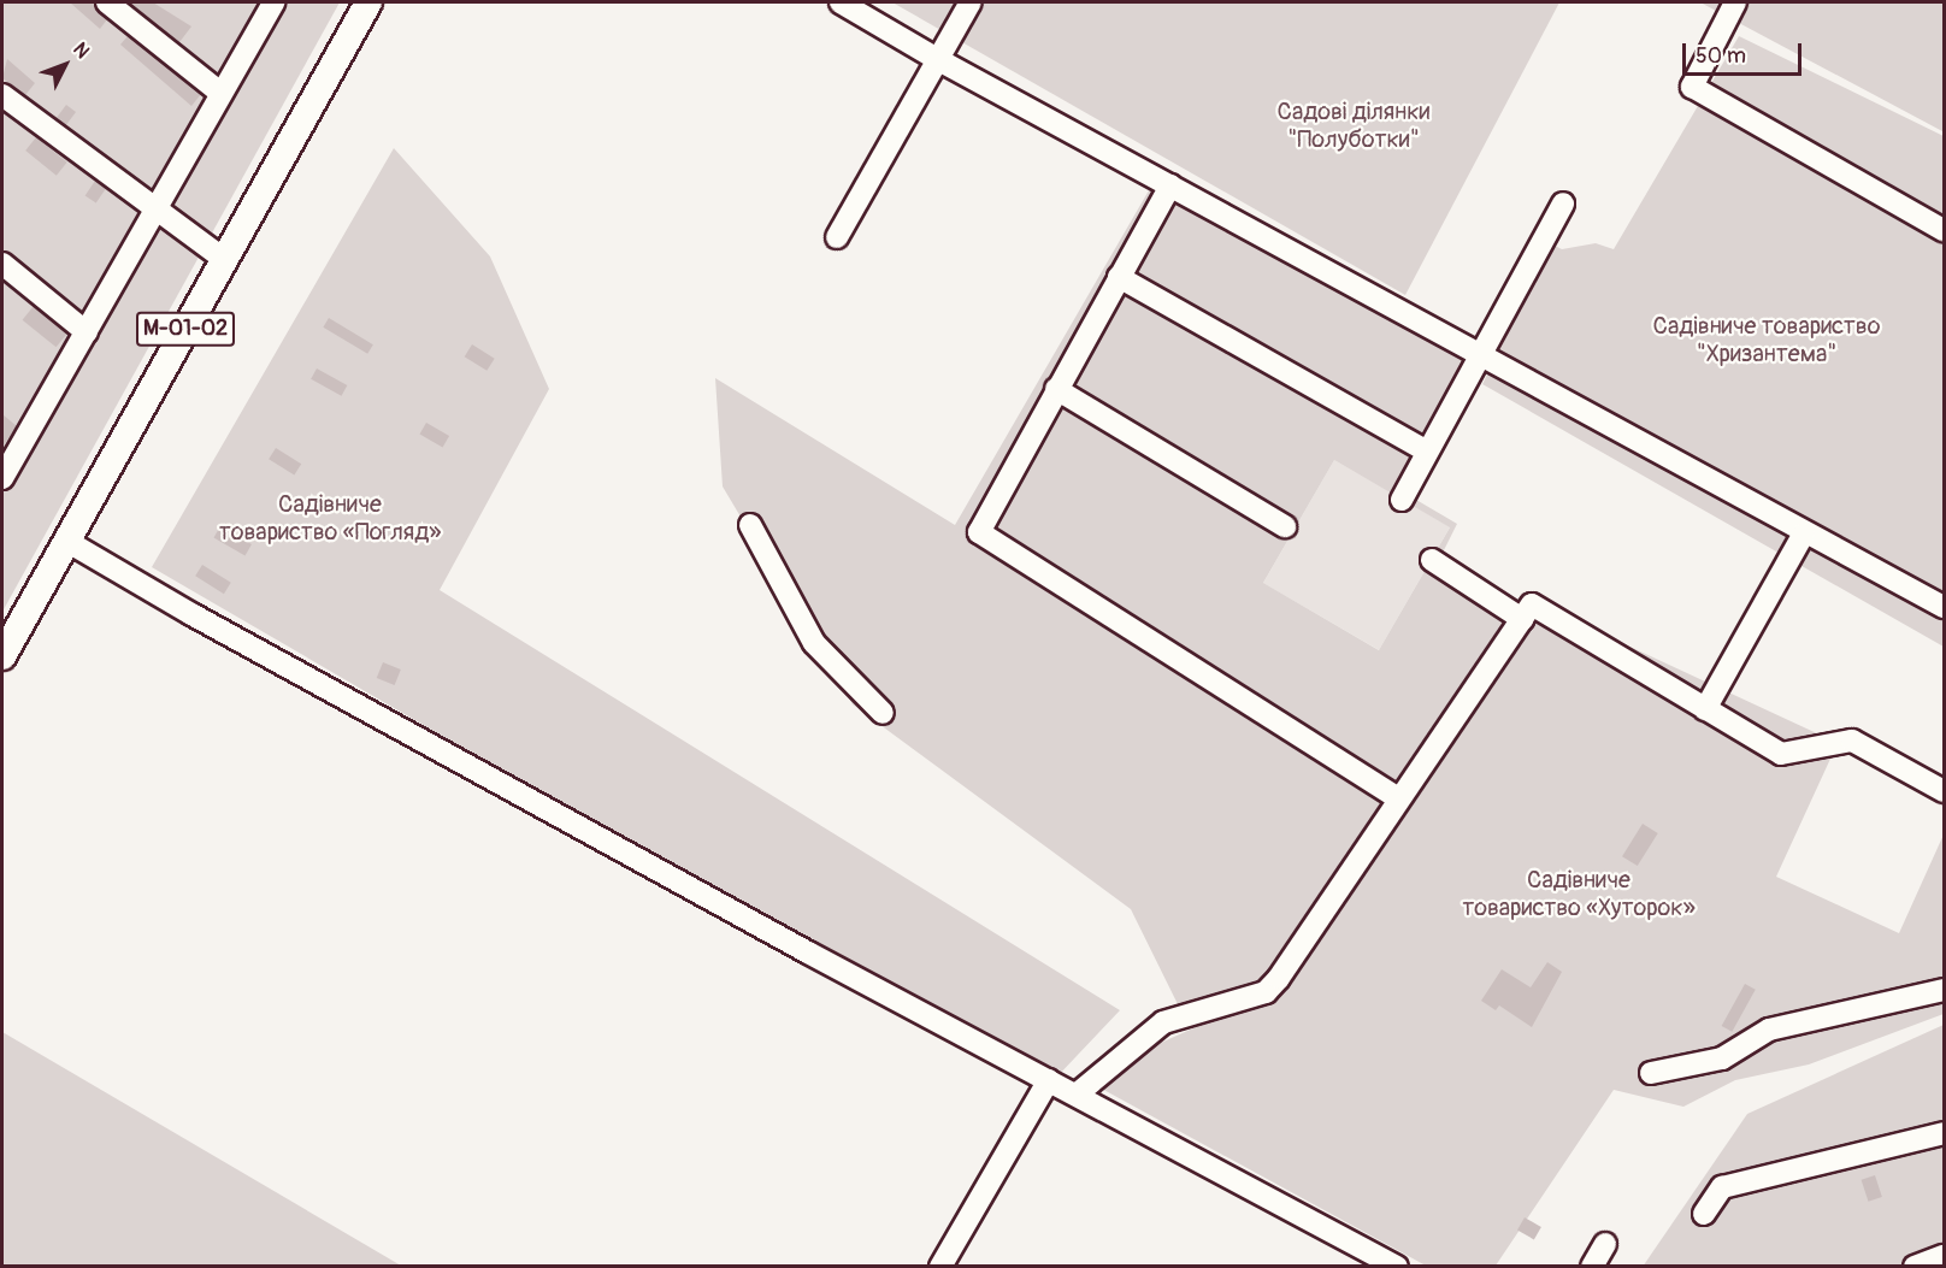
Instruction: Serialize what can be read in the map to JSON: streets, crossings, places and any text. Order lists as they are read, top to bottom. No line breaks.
{"streets":{"main road":["М-01-02"]},"parks":["Садові ділянки \"Полуботки\"","Садівниче товариство \"Хризантема\"","Садівниче товариство «Погляд»","Садівниче товариство «Хуторок»"],"scale_bar":"50 m","north":"top right"}
